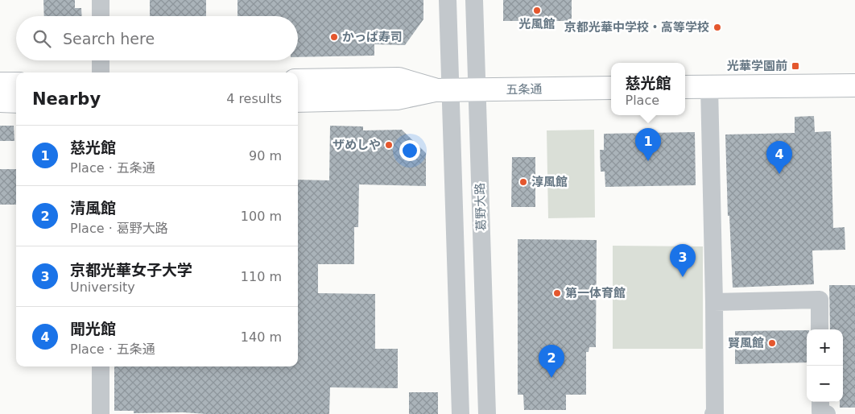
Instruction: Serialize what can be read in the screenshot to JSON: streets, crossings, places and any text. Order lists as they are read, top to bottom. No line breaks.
{"streets":{"highway":["五条通"],"street":["葛野大路"]},"crossings":[["五条通","葛野大路"]],"places":{"other":["光風館","京都光華中学校・高等学校","かっぱ寿司","ザめしや","淳風館","第一体育館","賢風館"],"transit":["光華学園前"]},"page":{"search":"Search here","popup":["慈光館","Place"],"heading":["Nearby","4 results"],"list":[{"mark":"1","name":"慈光館","note":"Place · 五条通","value":"90 m"},{"mark":"2","name":"清風館","note":"Place · 葛野大路","value":"100 m"},{"mark":"3","name":"京都光華女子大学","note":"University","value":"110 m"},{"mark":"4","name":"聞光館","note":"Place · 五条通","value":"140 m"}],"pins":["1","4","3","2"],"map_buttons":["+","−"]}}
